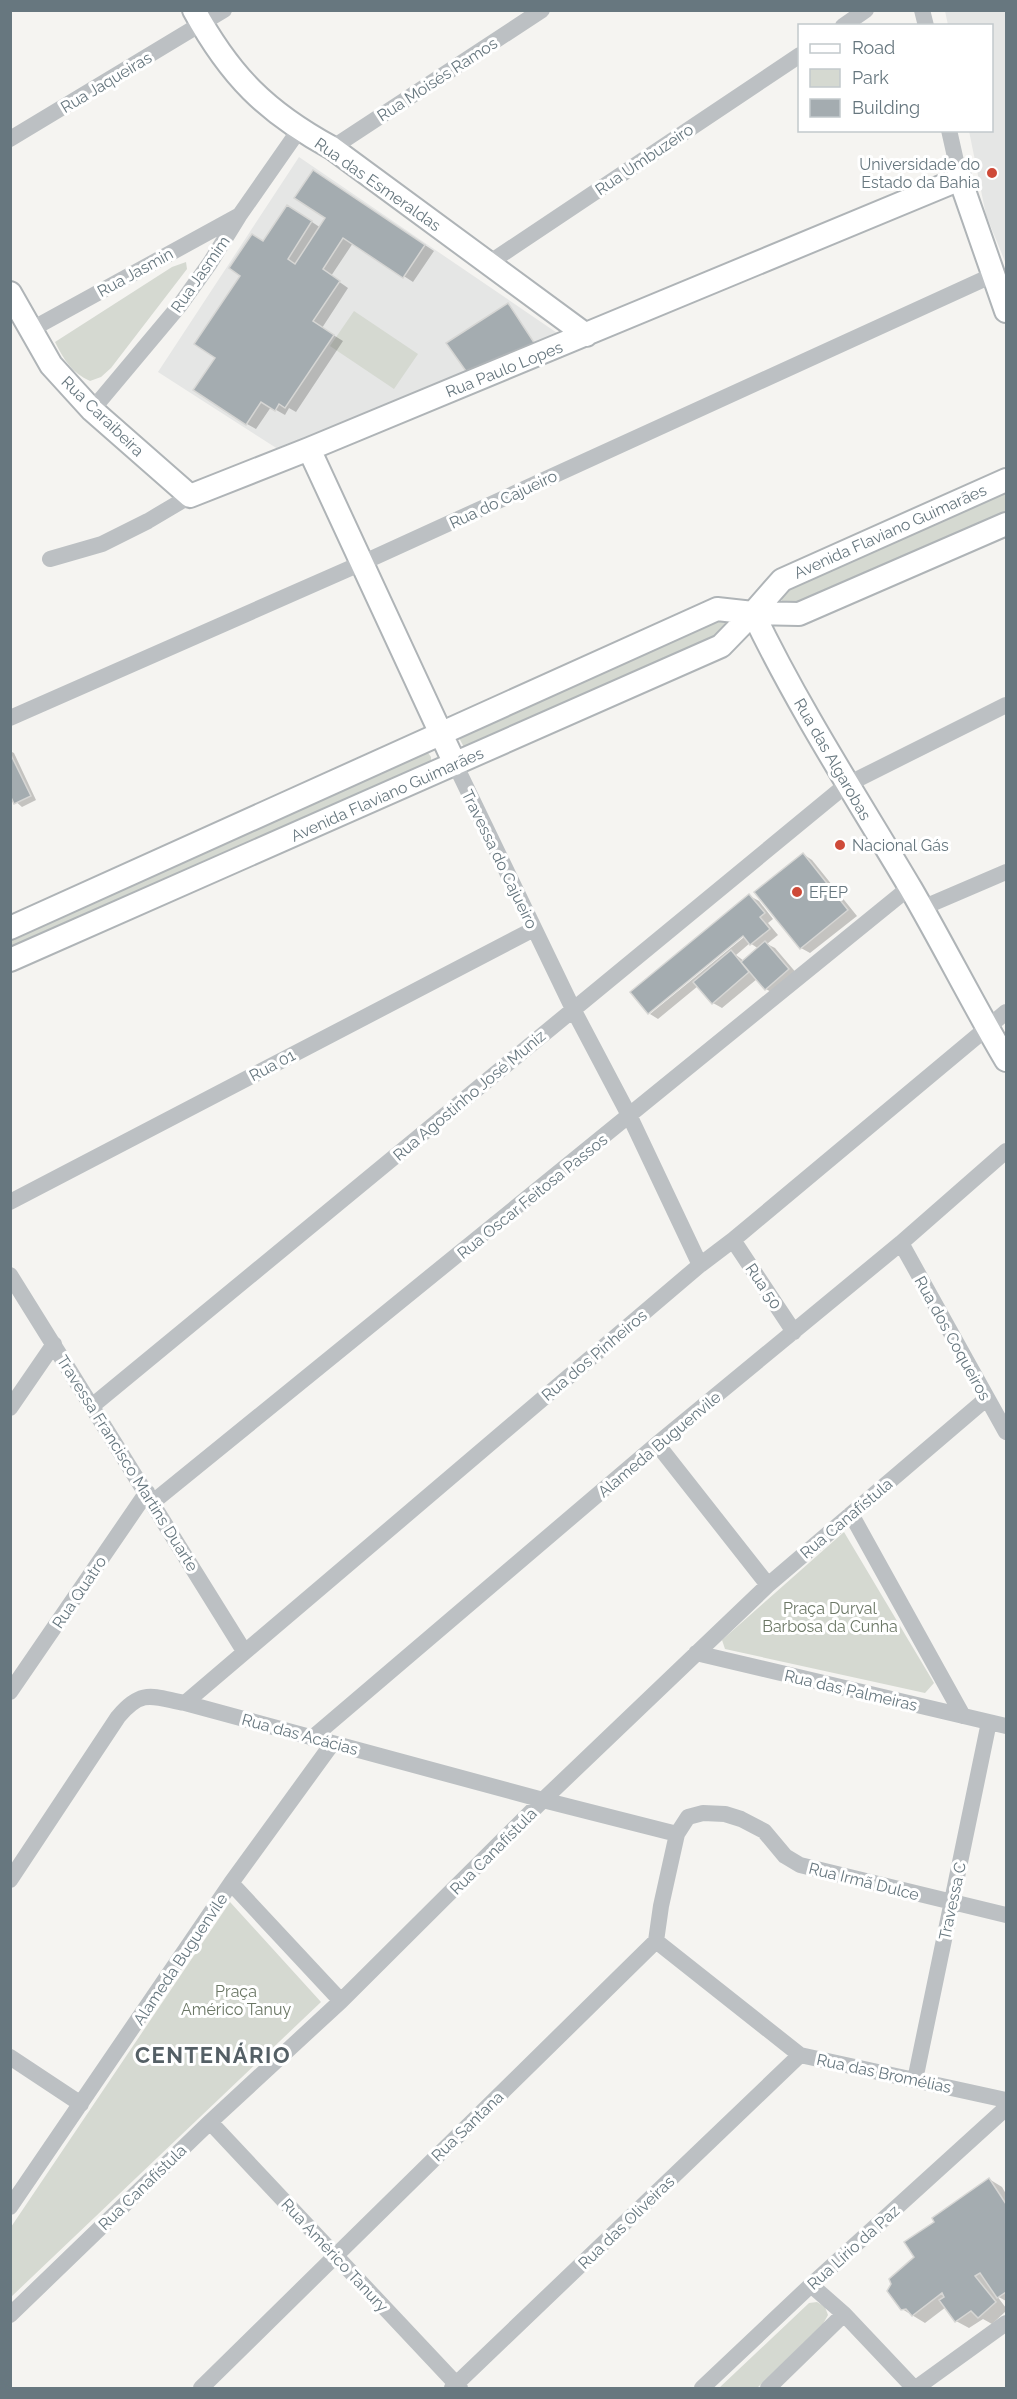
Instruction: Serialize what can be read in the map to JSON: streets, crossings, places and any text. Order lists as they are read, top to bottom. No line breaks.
{"streets":{"street":["Rua Moisés Ramos","Rua Jaqueiras","Rua Umbuzeiro","Rua das Esmeraldas","Rua Jasmin","Rua Jasmim","Rua Paulo Lopes","Rua Caraibeira","Rua do Cajueiro","Avenida Flaviano Guimarães","Rua das Algarobas","Travessa do Cajueiro","Rua 01","Rua Agostinho José Muniz","Rua Oscar Feitosa Passos","Rua 50","Rua dos Coqueiros","Rua dos Pinheiros","Alameda Buguenvile","Travessa Francisco Martins Duarte","Rua Canafístula","Rua Quatro","Rua das Palmeiras","Rua das Acácias","Rua Irmã Dulce","Travessa C","Rua das Bromélias","Rua Santana","Rua das Oliveiras","Rua Lírio da Paz","Rua Américo Tanury"]},"crossings":[["Rua Moisés Ramos","Rua das Esmeraldas"],["Rua Jaqueiras","Rua das Esmeraldas"],["Rua Umbuzeiro","Rua das Esmeraldas"],["Rua das Esmeraldas","Rua Jasmim"],["Rua das Esmeraldas","Rua Paulo Lopes"],["Rua Jasmin","Rua Jasmim"],["Rua Jasmin","Rua Caraibeira"],["Rua Jasmim","Rua Caraibeira"],["Rua Paulo Lopes","Rua Caraibeira"],["Rua Paulo Lopes","Travessa do Cajueiro"],["Rua do Cajueiro","Travessa do Cajueiro"],["Avenida Flaviano Guimarães","Rua das Algarobas"],["Avenida Flaviano Guimarães","Travessa do Cajueiro"],["Rua das Algarobas","Rua Agostinho José Muniz"],["Rua das Algarobas","Rua Oscar Feitosa Passos"],["Rua das Algarobas","Rua dos Pinheiros"],["Travessa do Cajueiro","Rua 01"],["Travessa do Cajueiro","Rua Agostinho José Muniz"],["Travessa do Cajueiro","Rua Oscar Feitosa Passos"],["Travessa do Cajueiro","Rua dos Pinheiros"],["Rua Agostinho José Muniz","Travessa Francisco Martins Duarte"],["Rua Oscar Feitosa Passos","Travessa Francisco Martins Duarte"],["Rua Oscar Feitosa Passos","Rua Quatro"],["Rua 50","Rua dos Pinheiros"],["Rua 50","Alameda Buguenvile"],["Rua dos Coqueiros","Alameda Buguenvile"],["Rua dos Coqueiros","Rua Canafístula"],["Rua dos Pinheiros","Travessa Francisco Martins Duarte"],["Rua dos Pinheiros","Rua das Acácias"],["Alameda Buguenvile","Rua das Acácias"],["Travessa Francisco Martins Duarte","Rua Quatro"],["Rua Canafístula","Rua das Palmeiras"],["Rua Canafístula","Rua das Acácias"],["Rua Canafístula","Rua Américo Tanury"],["Rua das Palmeiras","Travessa C"],["Rua das Acácias","Rua Irmã Dulce"],["Rua Irmã Dulce","Travessa C"],["Travessa C","Rua das Bromélias"],["Rua das Bromélias","Rua Santana"],["Rua das Bromélias","Rua das Oliveiras"],["Rua Santana","Rua Américo Tanury"],["Rua das Oliveiras","Rua Américo Tanury"]],"districts":["CENTENÁRIO"],"parks":["Praça Durval Barbosa da Cunha","Praça Américo Tanuy"],"places":["Universidade do Estado da Bahia","Nacional Gás","EFEP"],"legend":["Road","Park","Building"]}
